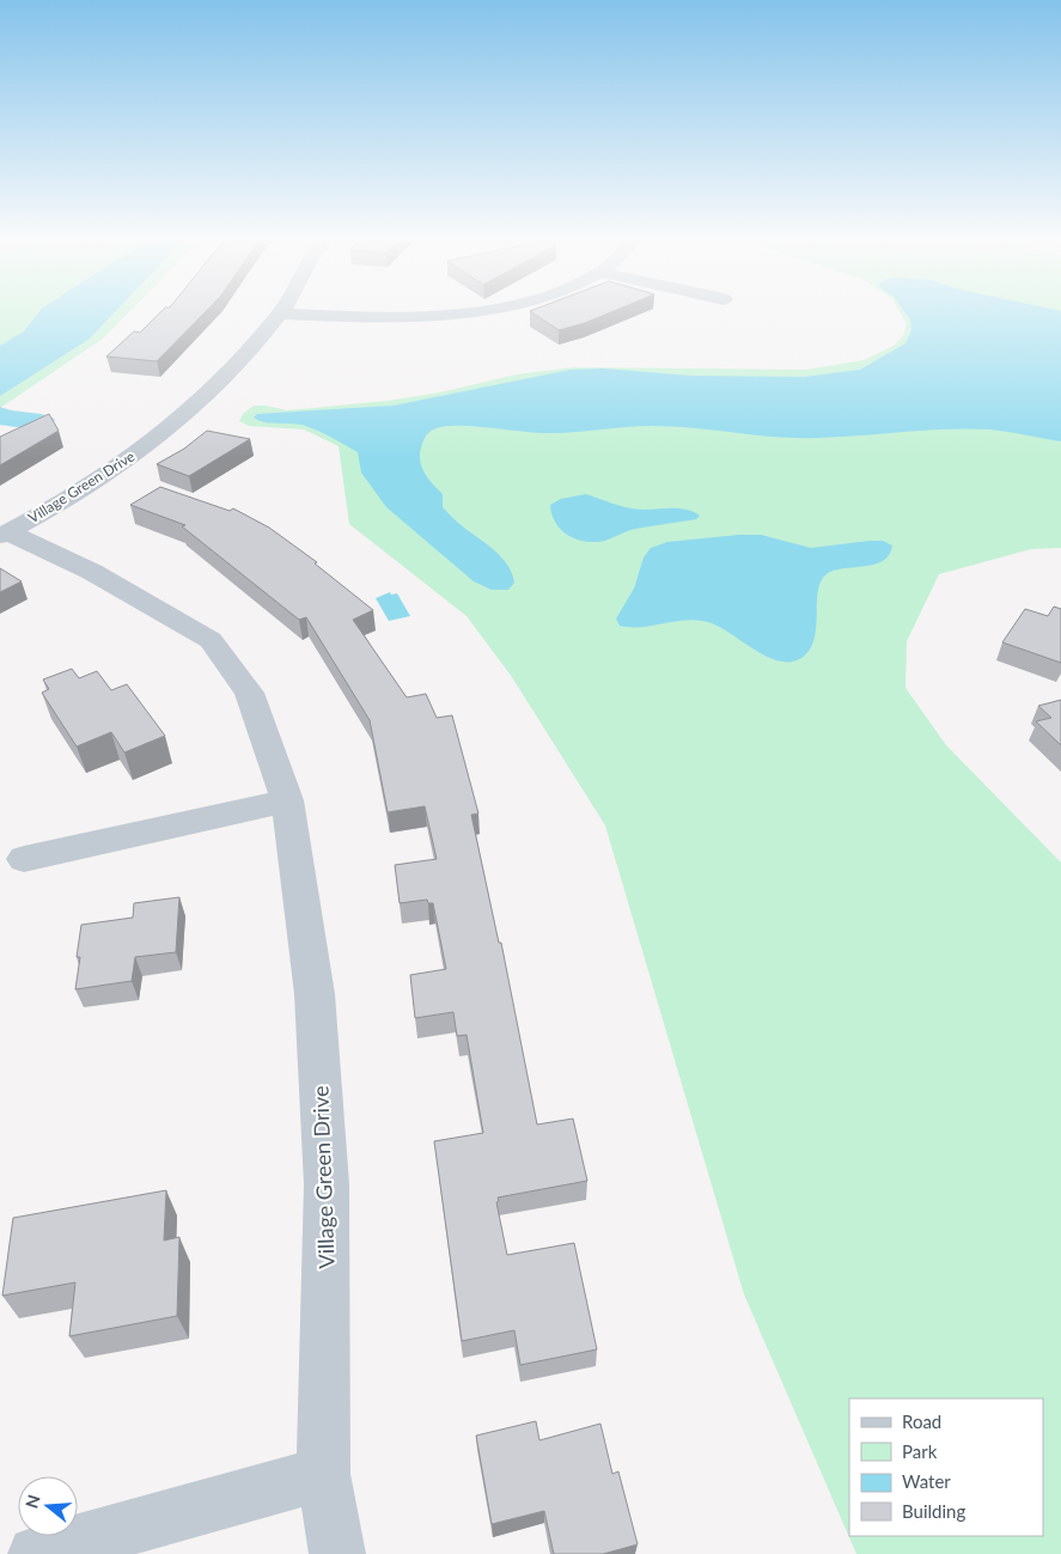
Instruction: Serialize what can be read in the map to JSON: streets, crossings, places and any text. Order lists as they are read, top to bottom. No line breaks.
{"streets":{"street":["Village Green Drive"]},"legend":["Road","Park","Water","Building"],"north":"left"}
